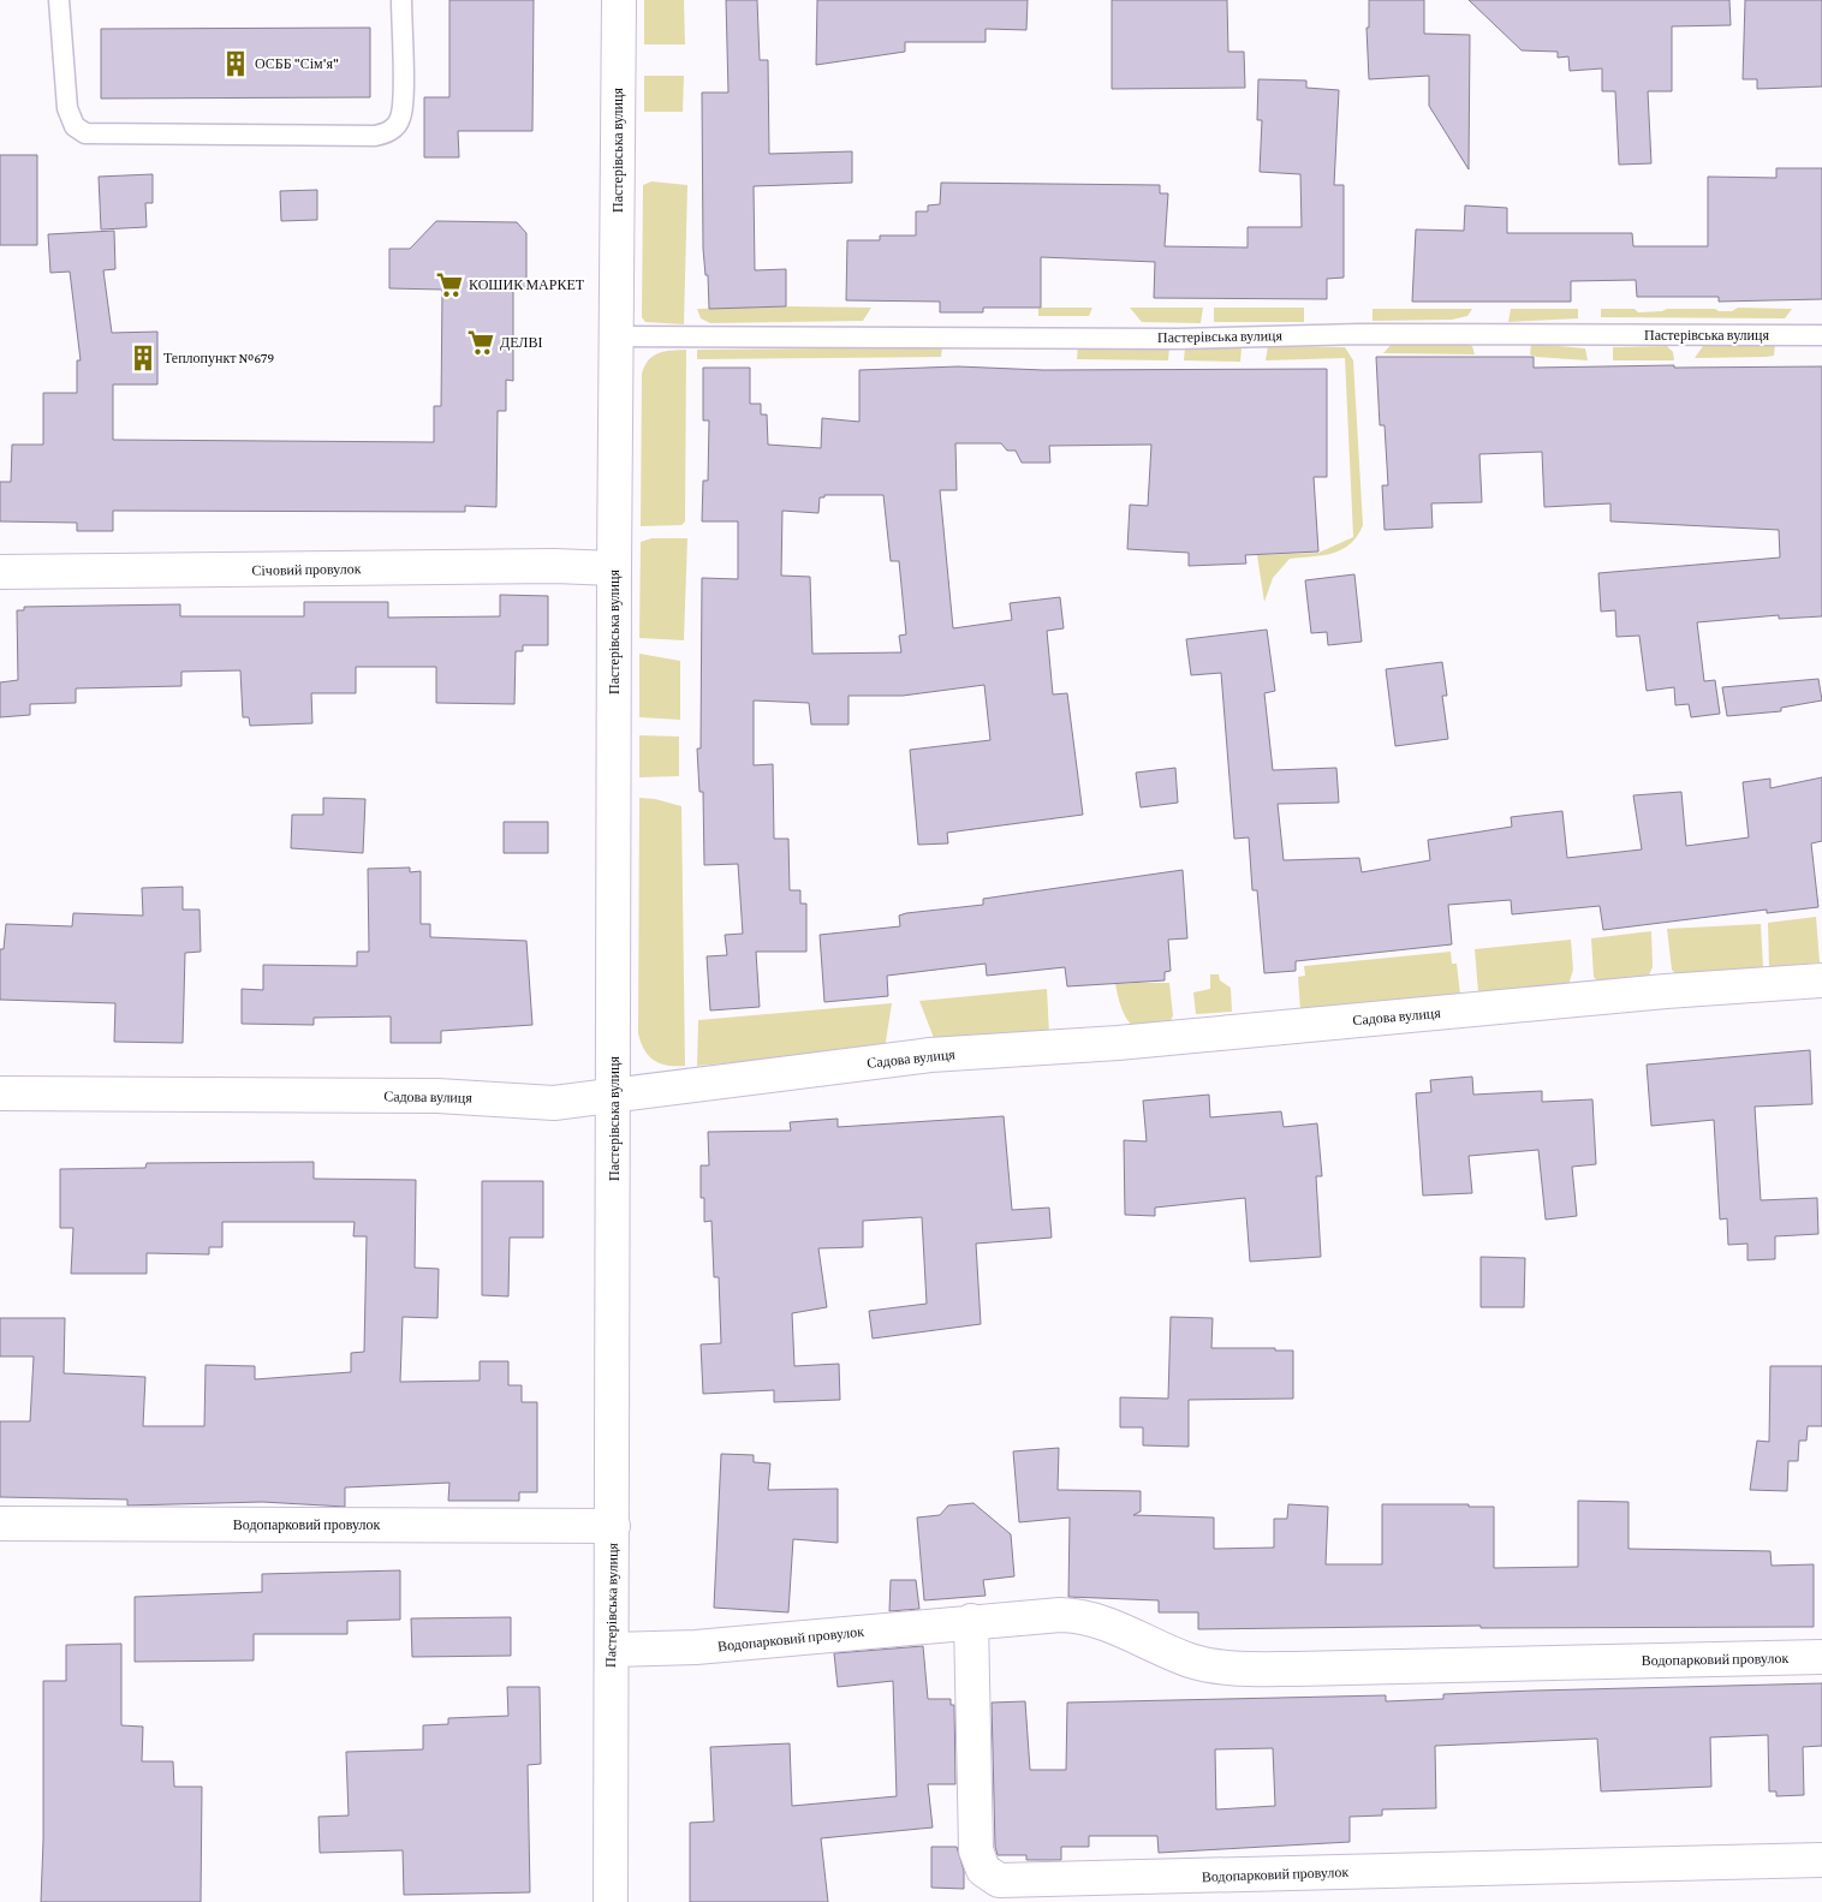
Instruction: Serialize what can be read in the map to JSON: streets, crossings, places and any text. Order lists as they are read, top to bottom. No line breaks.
{"streets":{"street":["Пастерівська вулиця","Січовий провулок","Садова вулиця","Водопарковий провулок"]},"crossings":[["Пастерівська вулиця","Січовий провулок"],["Пастерівська вулиця","Садова вулиця"],["Пастерівська вулиця","Водопарковий провулок"]],"places":{"building":["ОСББ \"Сім'я\"","Теплопункт №679"],"supermarket":["КОШИК МАРКЕТ","ДЕЛВІ"]}}
